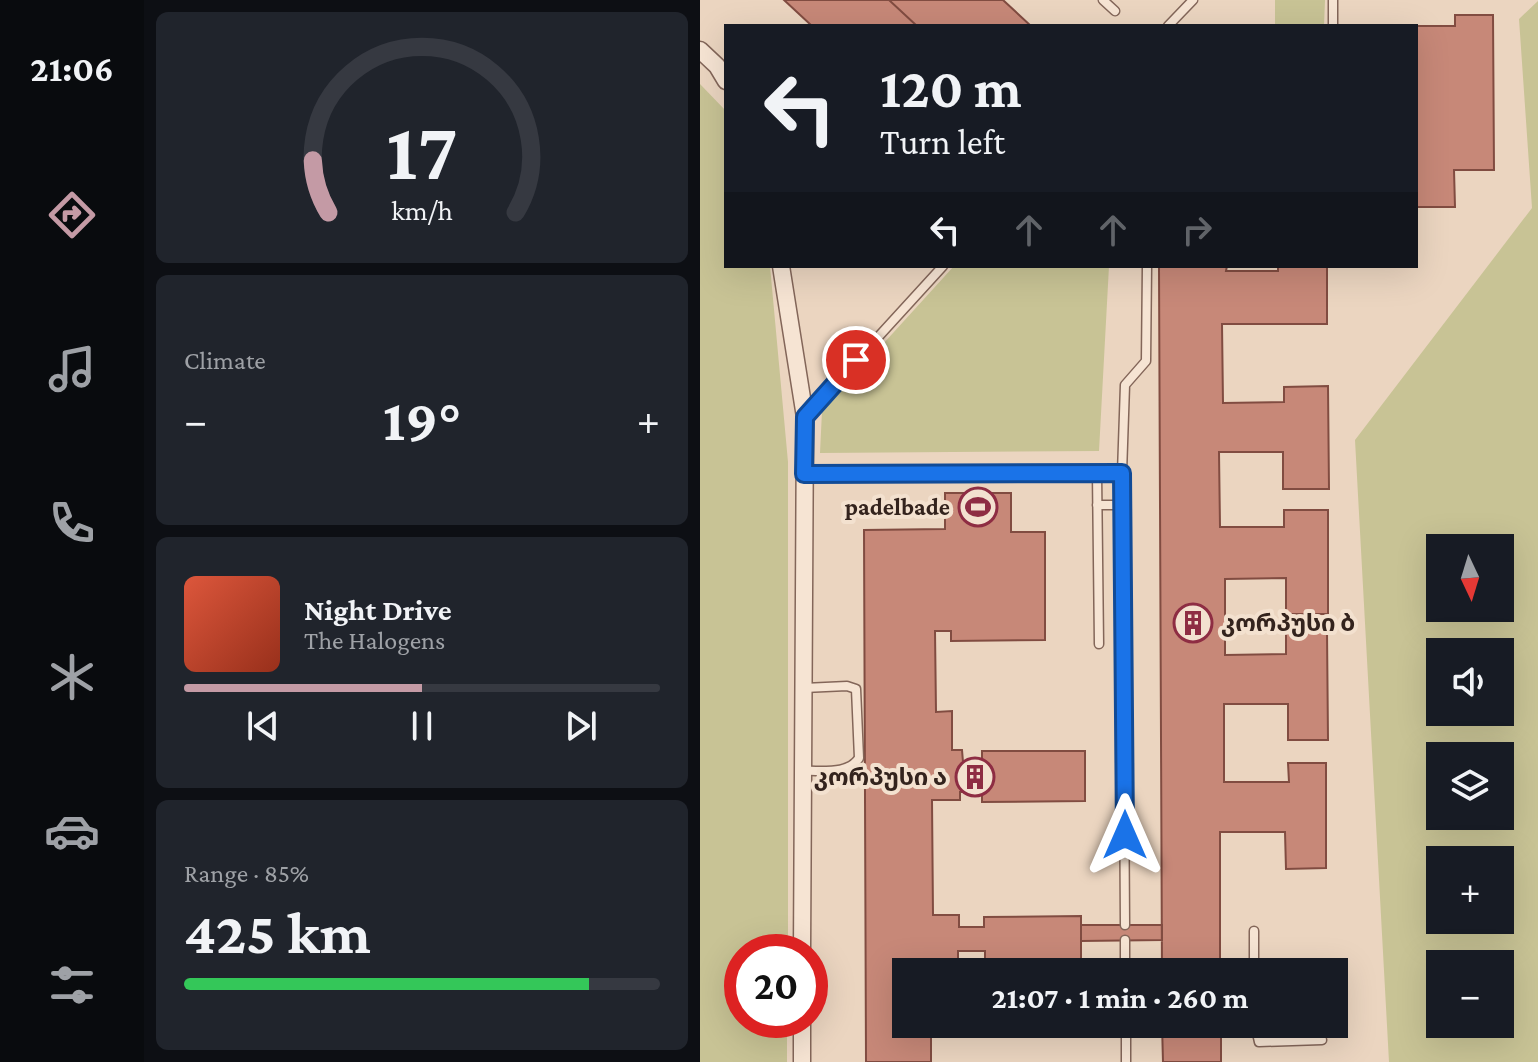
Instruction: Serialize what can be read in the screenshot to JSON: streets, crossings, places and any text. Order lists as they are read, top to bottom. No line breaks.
{"places":{"sports":["padelbade"],"building":["კორპუსი ბ","კორპუსი ა"]},"north":"bottom","page":{"tabs":"21:06","turn":["120 m","Turn left"],"tile":["Climate",["Range · 85%","425 km"]],"heat":["−","19°","+"],"map_buttons":["+","−"],"song":["Night Drive","The Halogens"],"limit":"20","trip":"21:07 · 1 min · 260 m","gauge":["17","km/h"]}}
